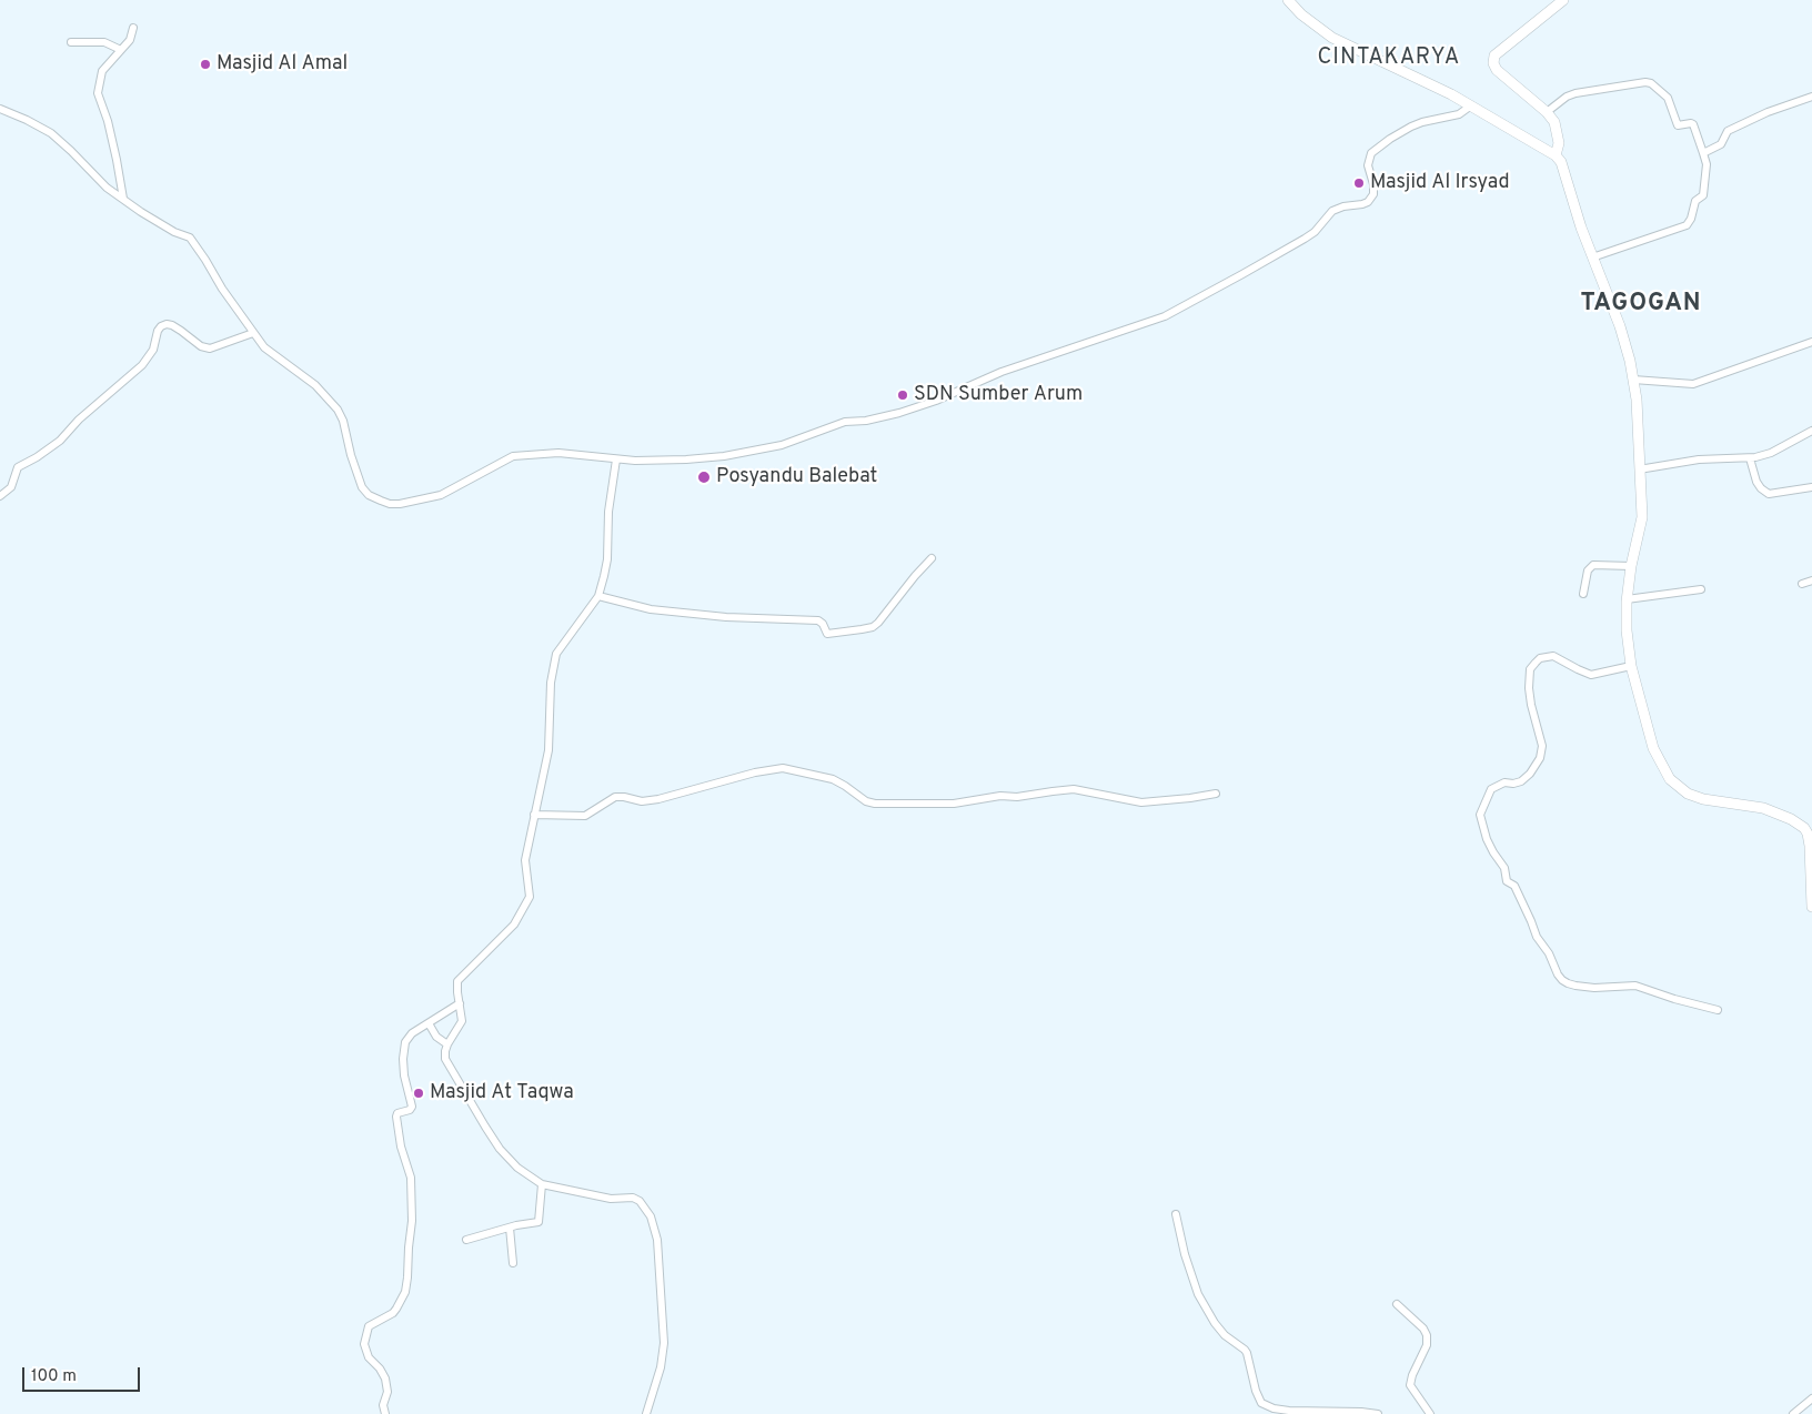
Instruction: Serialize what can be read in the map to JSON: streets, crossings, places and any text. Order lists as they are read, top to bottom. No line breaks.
{"districts":["CINTAKARYA","TAGOGAN"],"places":["Masjid Al Amal","Masjid Al Irsyad","SDN Sumber Arum","Posyandu Balebat","Masjid At Taqwa"],"scale_bar":"100 m"}
